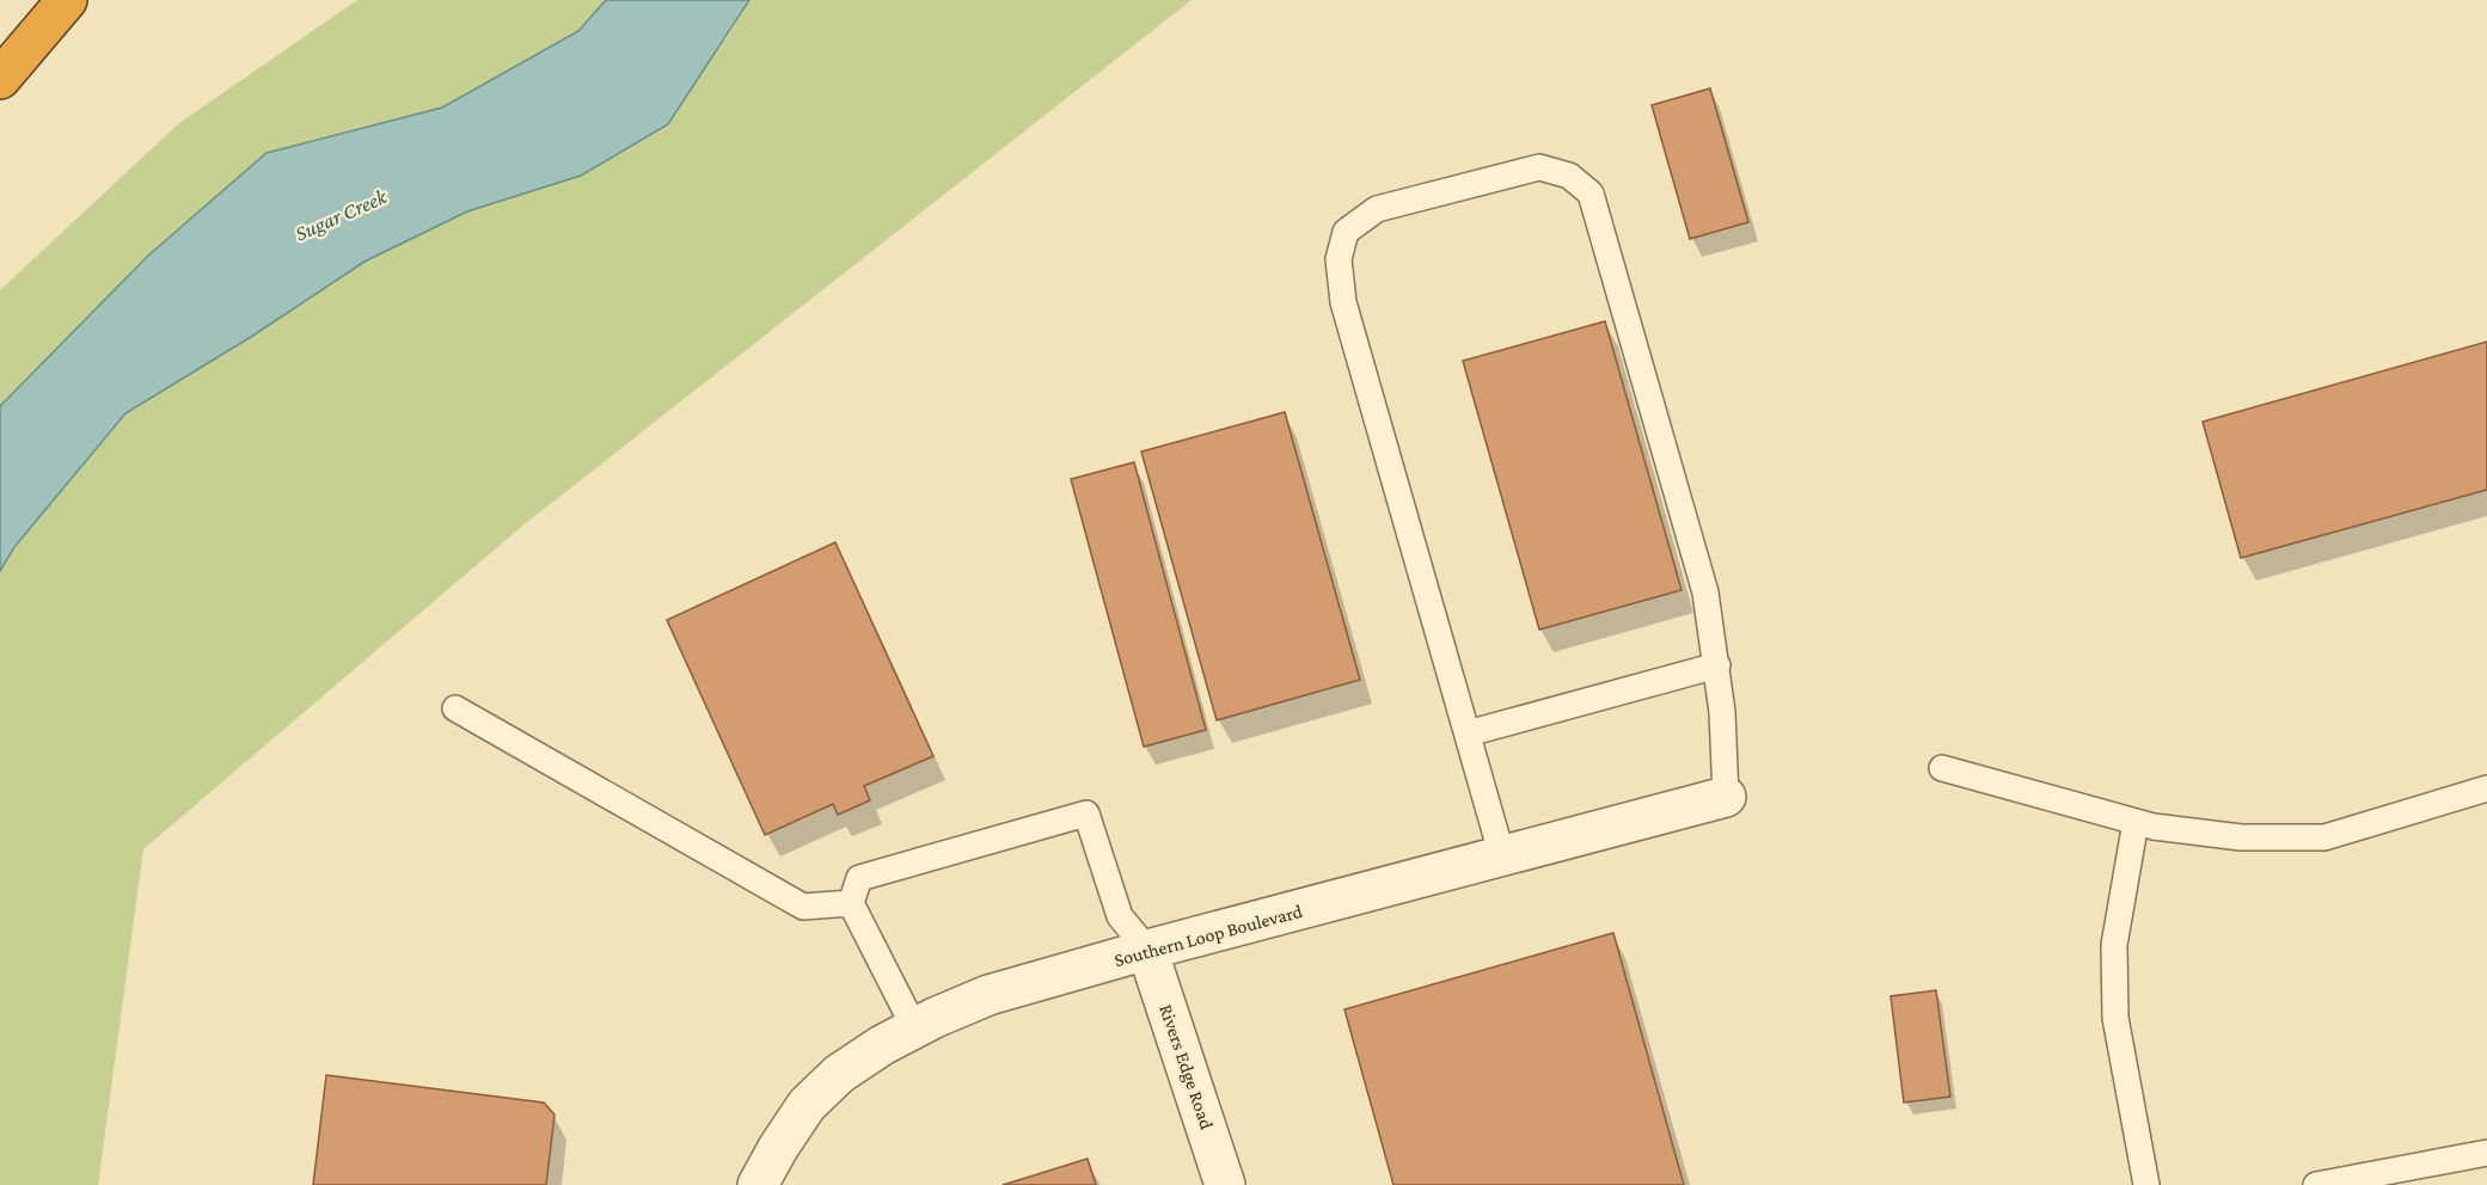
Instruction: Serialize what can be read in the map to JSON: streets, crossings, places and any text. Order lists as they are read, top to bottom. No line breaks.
{"streets":{"street":["Southern Loop Boulevard","Rivers Edge Road"]},"crossings":[["Southern Loop Boulevard","Rivers Edge Road"]],"water":["Sugar Creek"]}
